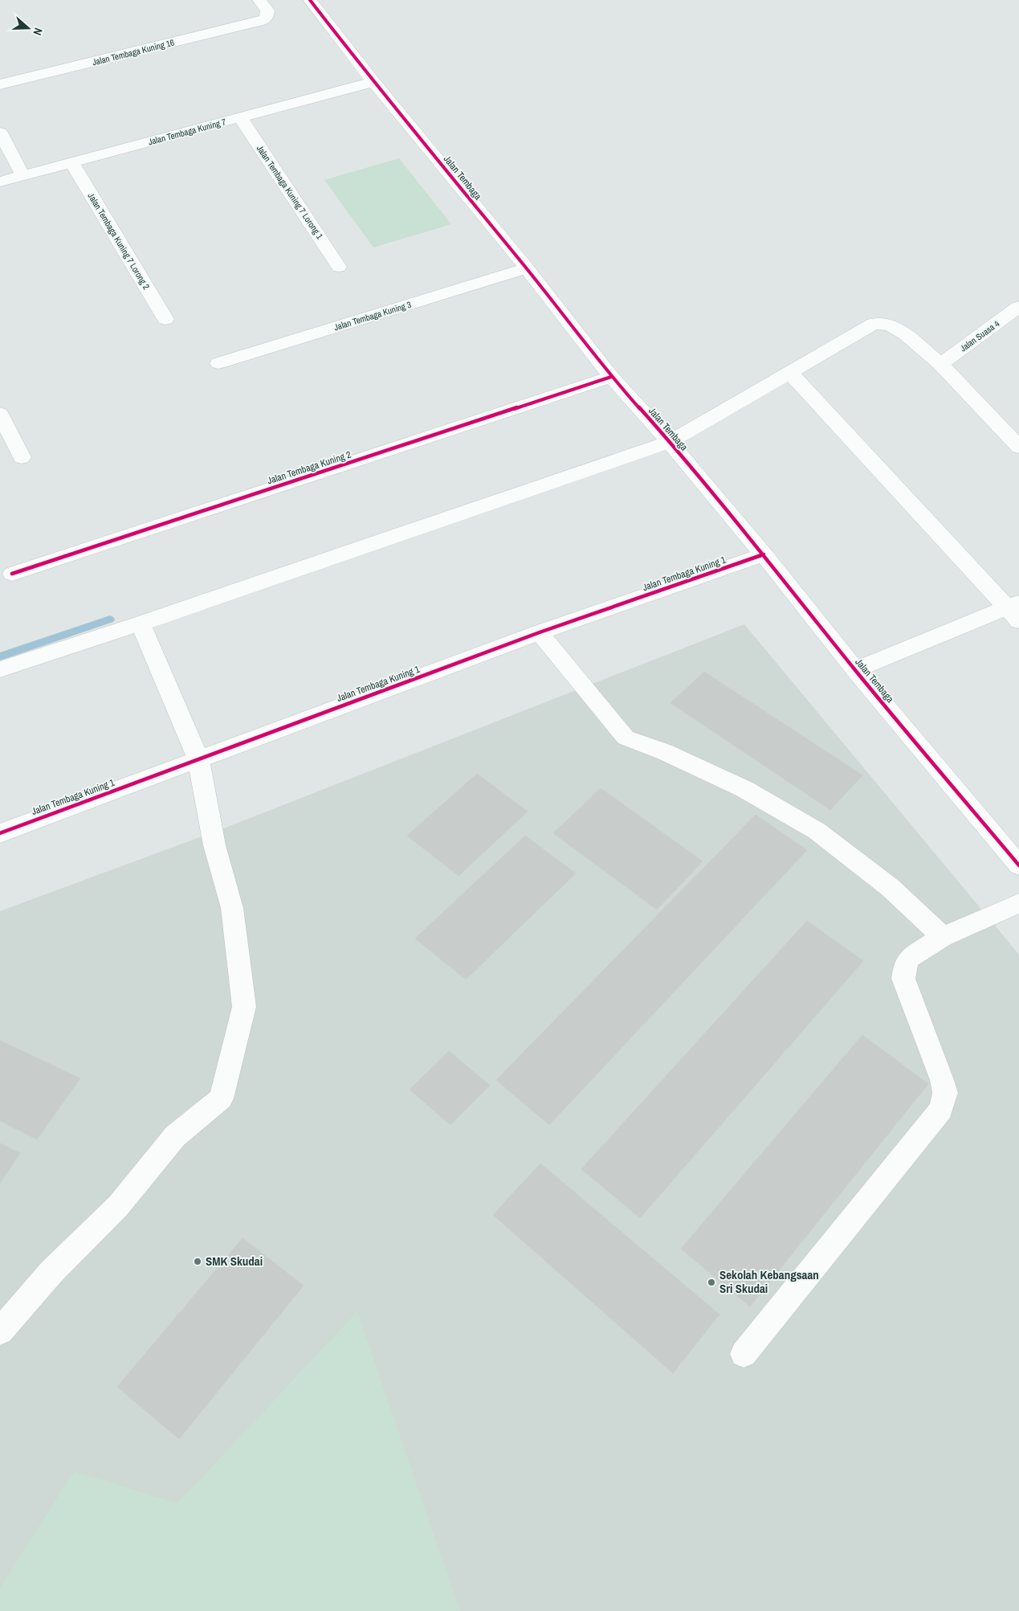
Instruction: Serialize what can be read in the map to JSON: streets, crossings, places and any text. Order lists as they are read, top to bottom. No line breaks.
{"streets":{"street":["Jalan Tembaga Kuning 16","Jalan Tembaga Kuning 7","Jalan Tembaga","Jalan Tembaga Kuning 7 Lorong 1","Jalan Tembaga Kuning 7 Lorong 2","Jalan Tembaga Kuning 3","Jalan Suasa 4","Jalan Tembaga Kuning 2","Jalan Tembaga Kuning 1"]},"crossings":[["Jalan Tembaga Kuning 7","Jalan Tembaga"],["Jalan Tembaga Kuning 7","Jalan Tembaga Kuning 7 Lorong 1"],["Jalan Tembaga Kuning 7","Jalan Tembaga Kuning 7 Lorong 2"],["Jalan Tembaga","Jalan Tembaga Kuning 3"],["Jalan Tembaga","Jalan Tembaga Kuning 2"],["Jalan Tembaga","Jalan Tembaga Kuning 1"]],"places":["SMK Skudai","Sekolah Kebangsaan Sri Skudai"],"north":"right"}
